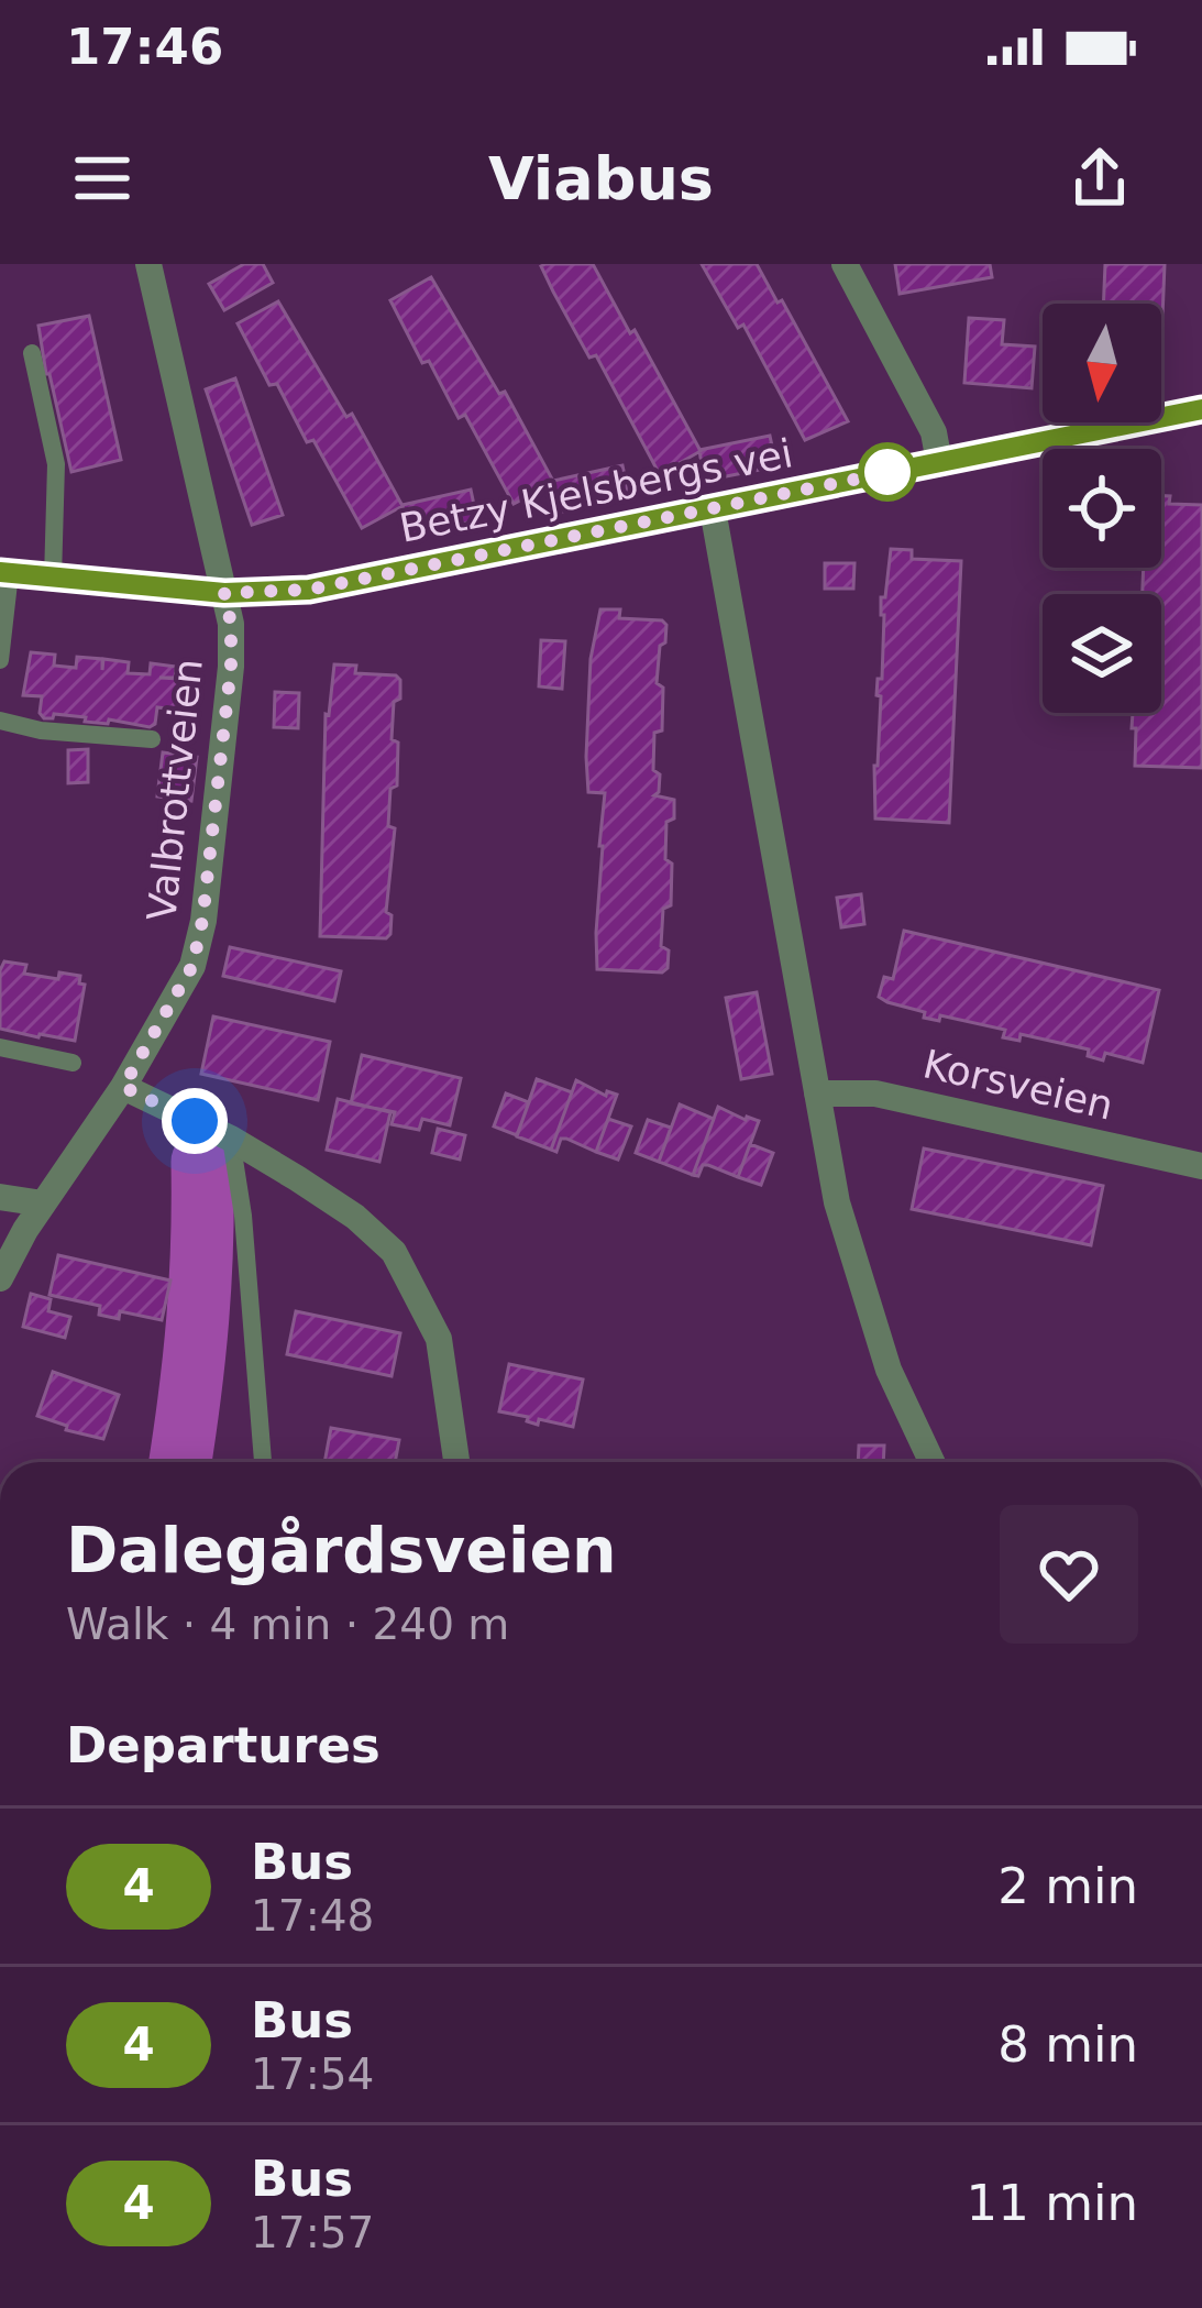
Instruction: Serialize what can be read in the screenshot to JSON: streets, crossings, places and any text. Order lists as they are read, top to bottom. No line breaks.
{"streets":{"street":["Betzy Kjelsbergs vei","Valbrottveien","Korsveien"]},"crossings":[["Betzy Kjelsbergs vei","Valbrottveien"]],"lines":["bus line 4"],"north":"bottom","page":{"status":"17:46","header":"Viabus","heading":[["Dalegårdsveien","Walk · 4 min · 240 m"],"Departures"],"list":[{"mark":"4","name":"Bus","note":"17:48","value":"2 min"},{"mark":"4","name":"Bus","note":"17:54","value":"8 min"},{"mark":"4","name":"Bus","note":"17:57","value":"11 min"}]}}
